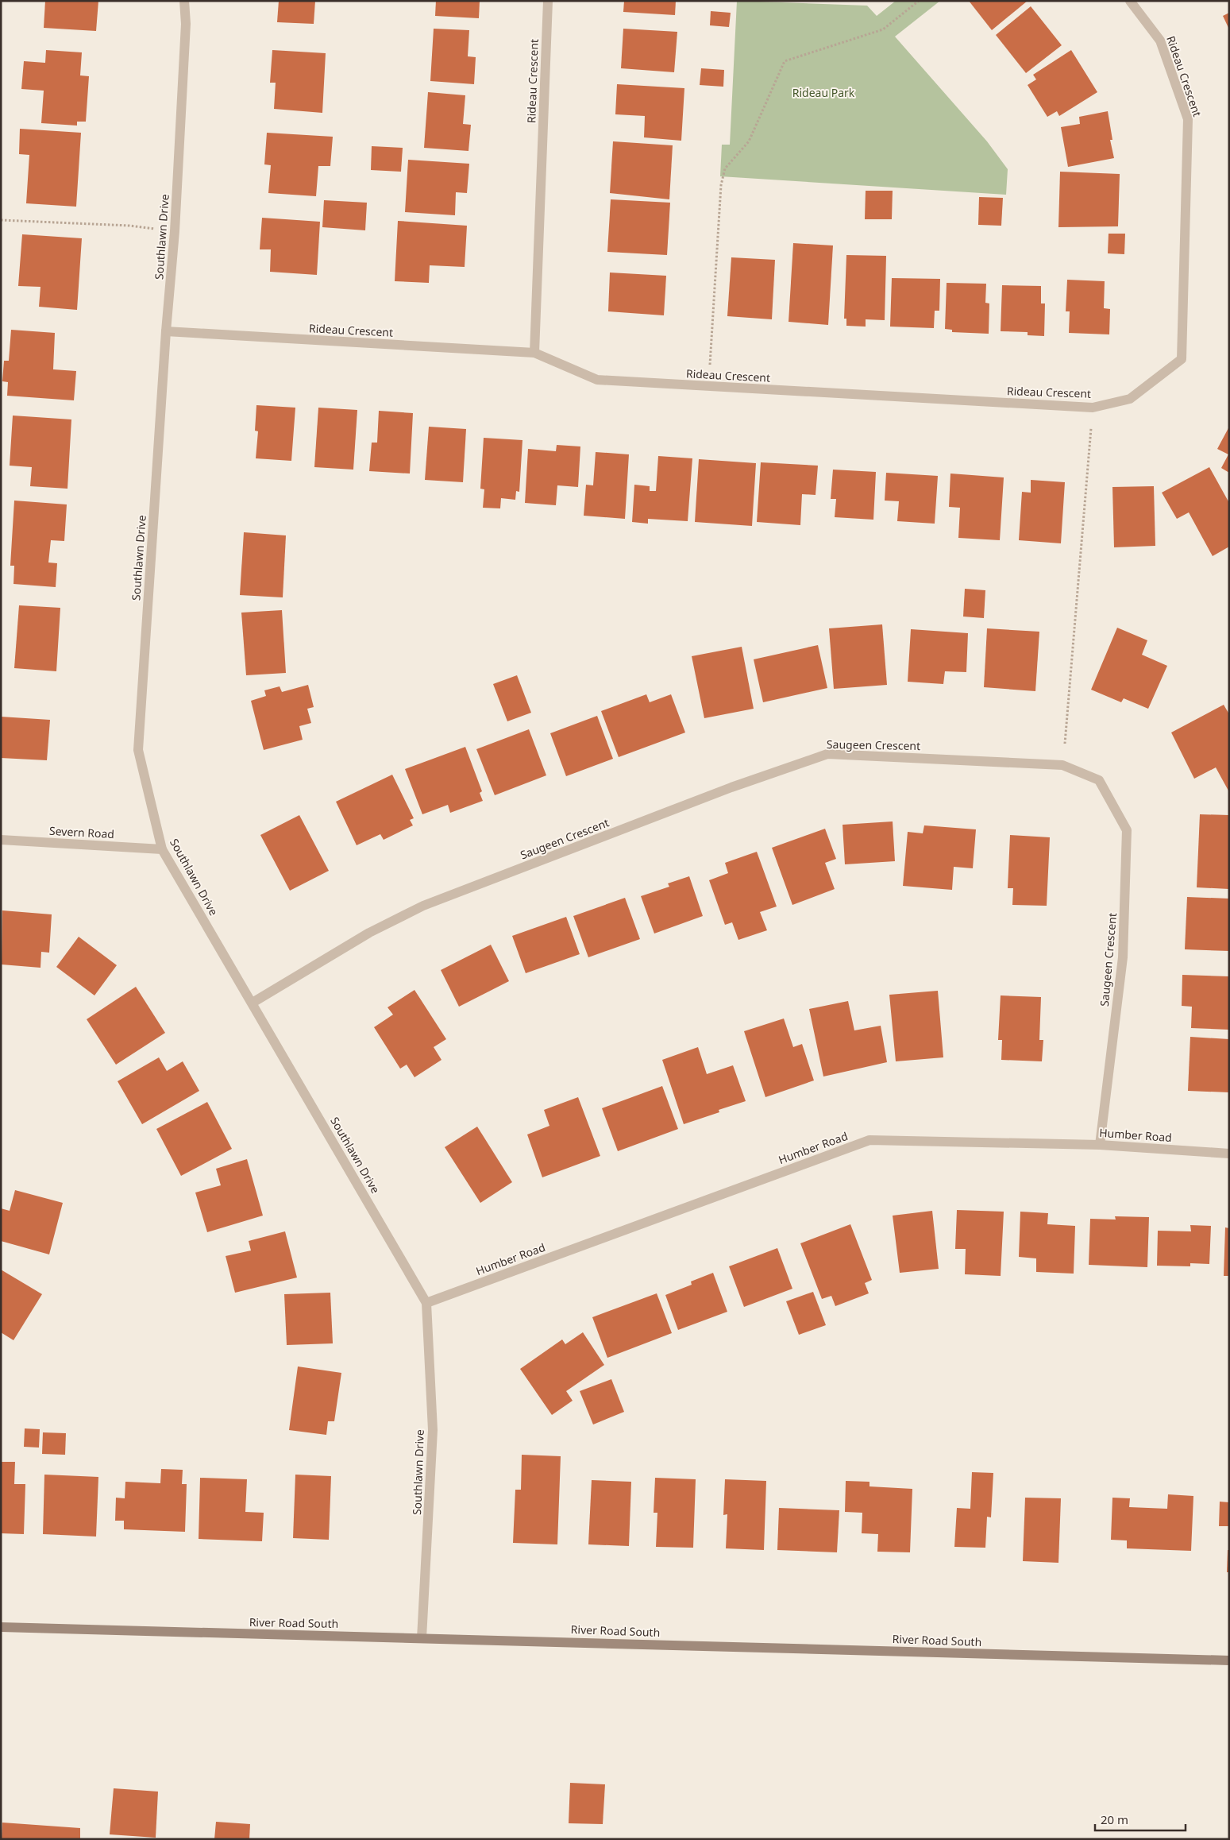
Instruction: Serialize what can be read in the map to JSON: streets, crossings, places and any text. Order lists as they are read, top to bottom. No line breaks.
{"streets":{"street":["Rideau Crescent","Southlawn Drive","Saugeen Crescent","Severn Road","Humber Road","River Road South"]},"crossings":[["Rideau Crescent","Southlawn Drive"],["Southlawn Drive","Saugeen Crescent"],["Southlawn Drive","Severn Road"],["Southlawn Drive","Humber Road"],["Southlawn Drive","River Road South"],["Saugeen Crescent","Humber Road"]],"parks":["Rideau Park"],"scale_bar":"20 m"}
